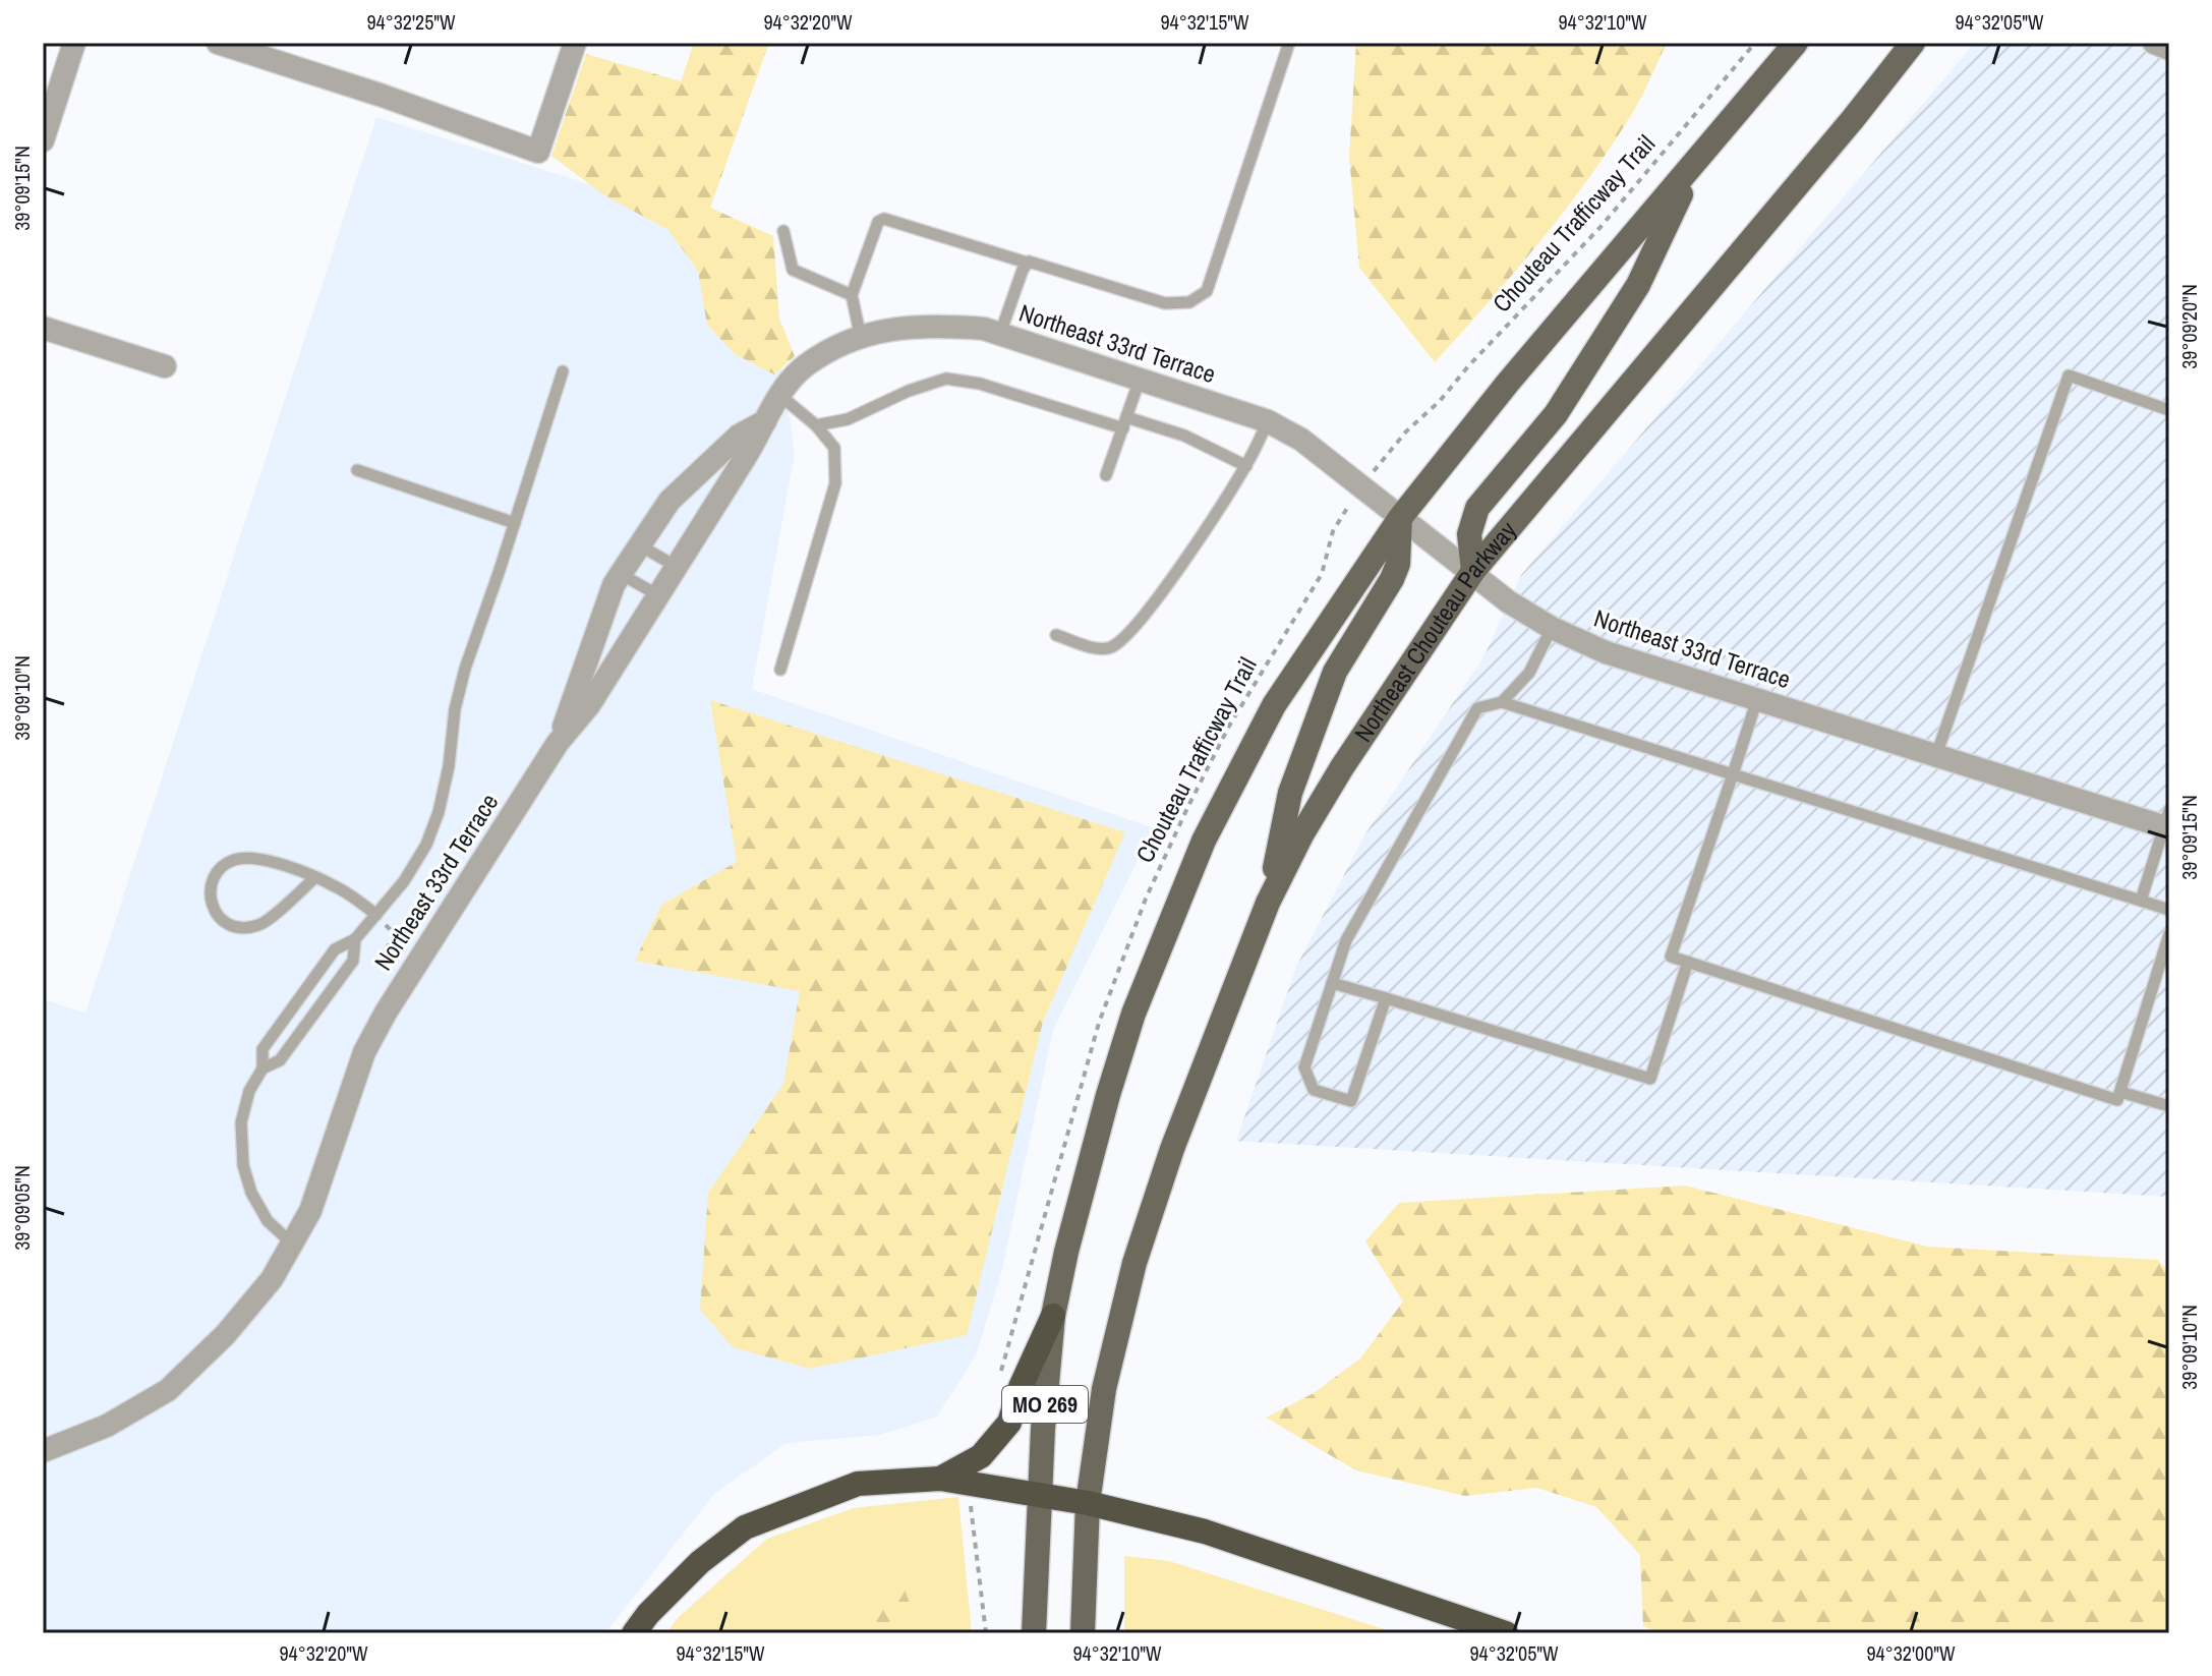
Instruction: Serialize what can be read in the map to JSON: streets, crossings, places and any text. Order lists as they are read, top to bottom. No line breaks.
{"streets":{"main road":["Northeast Chouteau Parkway","MO 269"],"street":["Northeast 33rd Terrace"],"path":["Chouteau Trafficway Trail"]},"crossings":[["Chouteau Trafficway Trail","Northeast 33rd Terrace"],["Northeast 33rd Terrace","Northeast Chouteau Parkway"]],"coordinates":["94°32'25\"W","94°32'20\"W","94°32'15\"W","94°32'10\"W","94°32'05\"W","39°09'15\"N","39°09'20\"N","39°09'10\"N","39°09'05\"N","94°32'00\"W"]}
